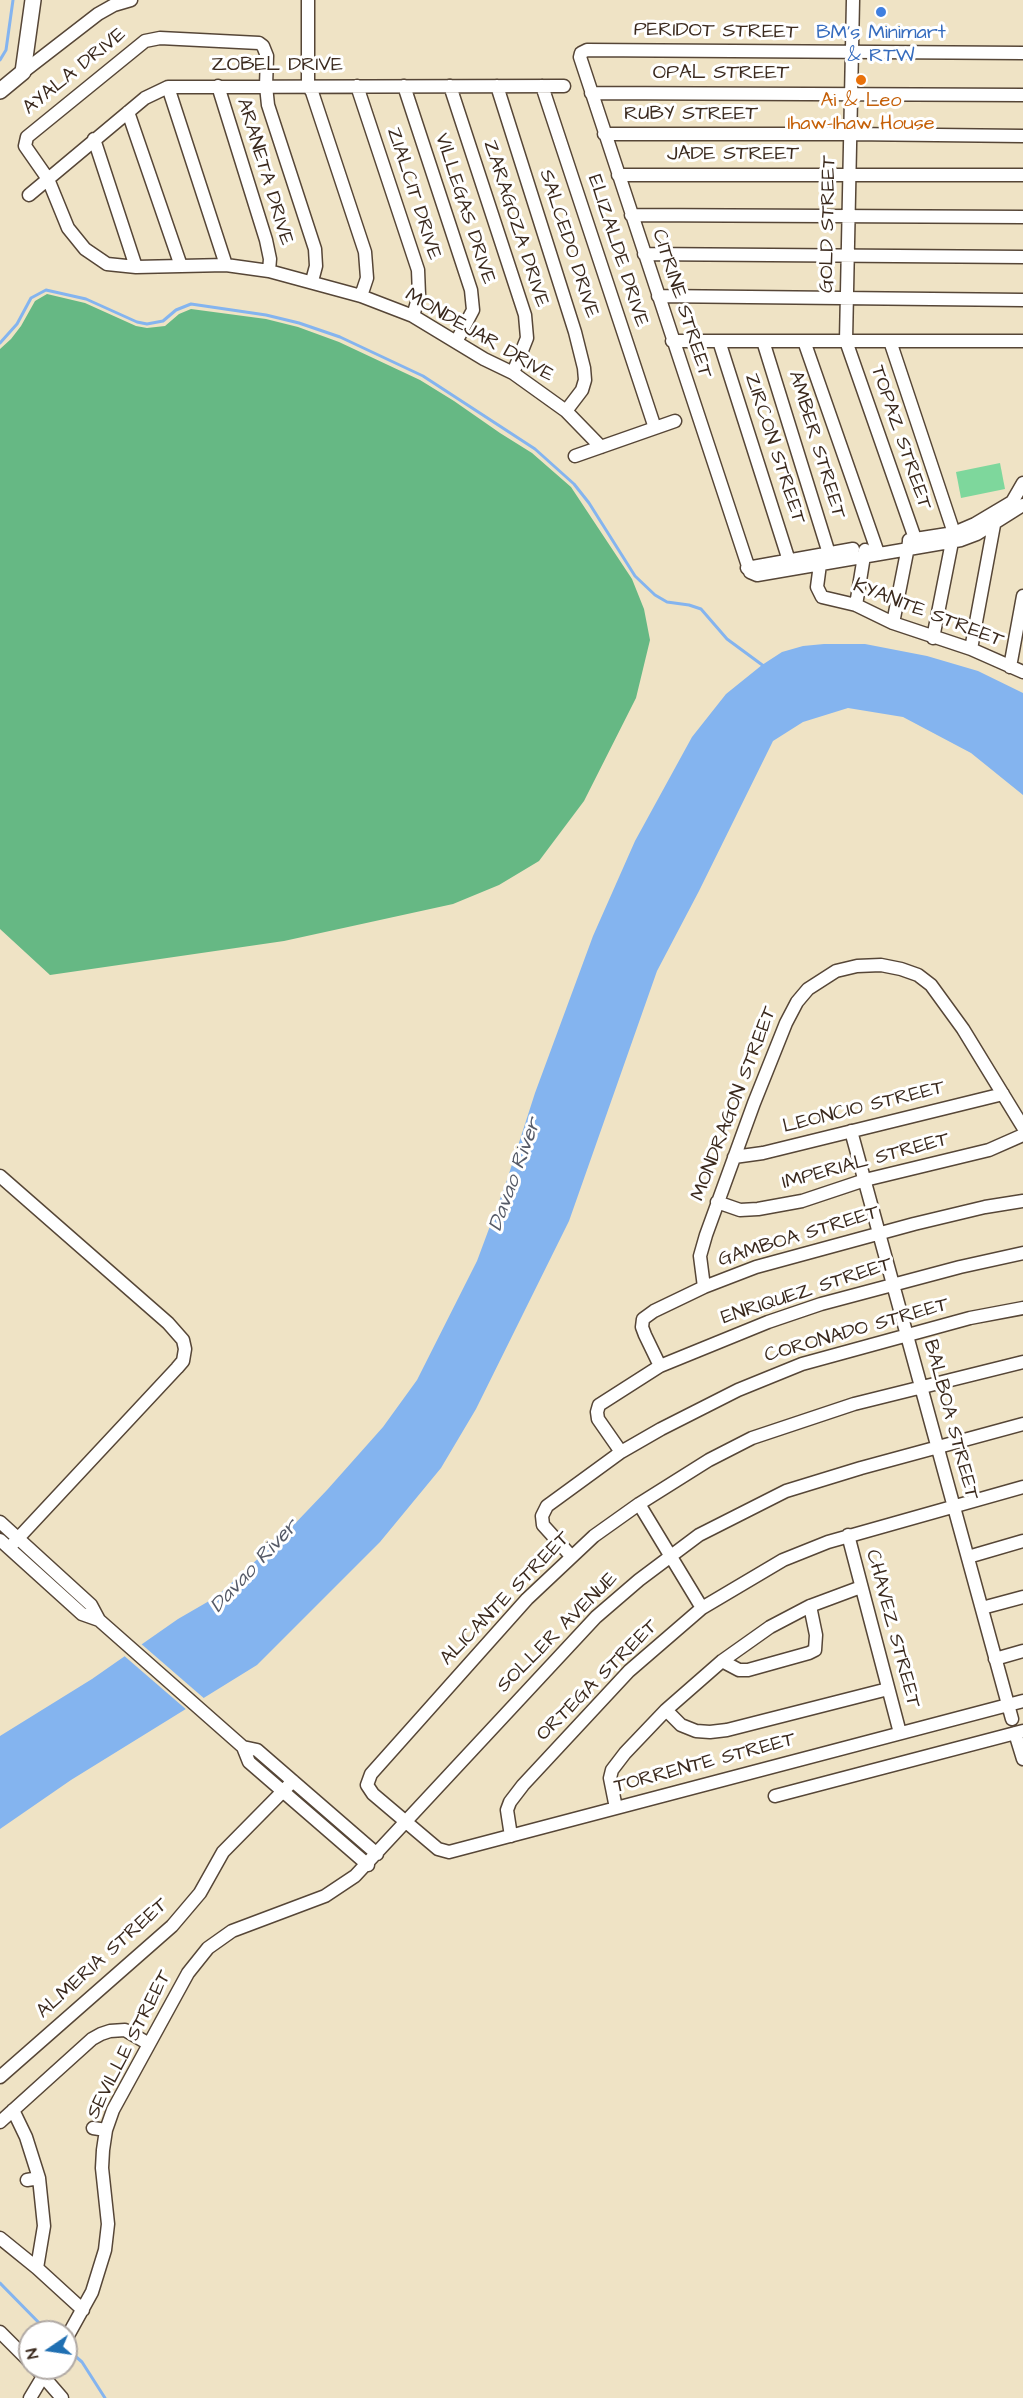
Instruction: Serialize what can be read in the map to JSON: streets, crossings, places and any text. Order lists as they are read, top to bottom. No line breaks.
{"streets":{"street":["PERIDOT STREET","ZOBEL DRIVE","AYALA DRIVE","OPAL STREET","RUBY STREET","JADE STREET","ARANETA DRIVE","ZIALCIT DRIVE","VILLEGAS DRIVE","ZARAGOZA DRIVE","GOLD STREET","SALCEDO DRIVE","ELIZALDE DRIVE","CITRINE STREET","MONDEJAR DRIVE","TOPAZ STREET","AMBER STREET","ZIRCON STREET","KYANITE STREET","MONDRAGON STREET","LEONCIO STREET","IMPERIAL STREET","GAMBOA STREET","ENRIQUEZ STREET","CORONADO STREET","BALBOA STREET","ALICANTE STREET","CHAVEZ STREET","SOLLER AVENUE","ORTEGA STREET","TORRENTE STREET","ALMERIA STREET","SEVILLE STREET"]},"crossings":[["PERIDOT STREET","GOLD STREET"],["PERIDOT STREET","CITRINE STREET"],["ZOBEL DRIVE","AYALA DRIVE"],["ZOBEL DRIVE","ARANETA DRIVE"],["ZOBEL DRIVE","ZIALCIT DRIVE"],["ZOBEL DRIVE","VILLEGAS DRIVE"],["ZOBEL DRIVE","ZARAGOZA DRIVE"],["ZOBEL DRIVE","SALCEDO DRIVE"],["ZOBEL DRIVE","ELIZALDE DRIVE"],["ZOBEL DRIVE","MONDEJAR DRIVE"],["AYALA DRIVE","MONDEJAR DRIVE"],["OPAL STREET","GOLD STREET"],["OPAL STREET","CITRINE STREET"],["RUBY STREET","GOLD STREET"],["RUBY STREET","CITRINE STREET"],["JADE STREET","GOLD STREET"],["JADE STREET","CITRINE STREET"],["ARANETA DRIVE","MONDEJAR DRIVE"],["ZIALCIT DRIVE","MONDEJAR DRIVE"],["VILLEGAS DRIVE","MONDEJAR DRIVE"],["ZARAGOZA DRIVE","MONDEJAR DRIVE"],["GOLD STREET","TOPAZ STREET"],["SALCEDO DRIVE","MONDEJAR DRIVE"],["CITRINE STREET","ZIRCON STREET"],["AMBER STREET","KYANITE STREET"],["MONDRAGON STREET","LEONCIO STREET"],["MONDRAGON STREET","IMPERIAL STREET"],["MONDRAGON STREET","GAMBOA STREET"],["LEONCIO STREET","BALBOA STREET"],["IMPERIAL STREET","BALBOA STREET"],["GAMBOA STREET","ENRIQUEZ STREET"],["GAMBOA STREET","BALBOA STREET"],["ENRIQUEZ STREET","CORONADO STREET"],["ENRIQUEZ STREET","BALBOA STREET"],["CORONADO STREET","BALBOA STREET"],["CORONADO STREET","ALICANTE STREET"],["BALBOA STREET","ALICANTE STREET"],["BALBOA STREET","SOLLER AVENUE"],["BALBOA STREET","ORTEGA STREET"],["BALBOA STREET","TORRENTE STREET"],["ALICANTE STREET","SOLLER AVENUE"],["ALICANTE STREET","TORRENTE STREET"],["CHAVEZ STREET","ORTEGA STREET"],["CHAVEZ STREET","TORRENTE STREET"],["SOLLER AVENUE","TORRENTE STREET"],["SOLLER AVENUE","SEVILLE STREET"],["ORTEGA STREET","TORRENTE STREET"]],"water":["Davao River"],"places":["BM's Minimart & RTW","Ai & Leo Ihaw-Ihaw House"],"north":"left"}
